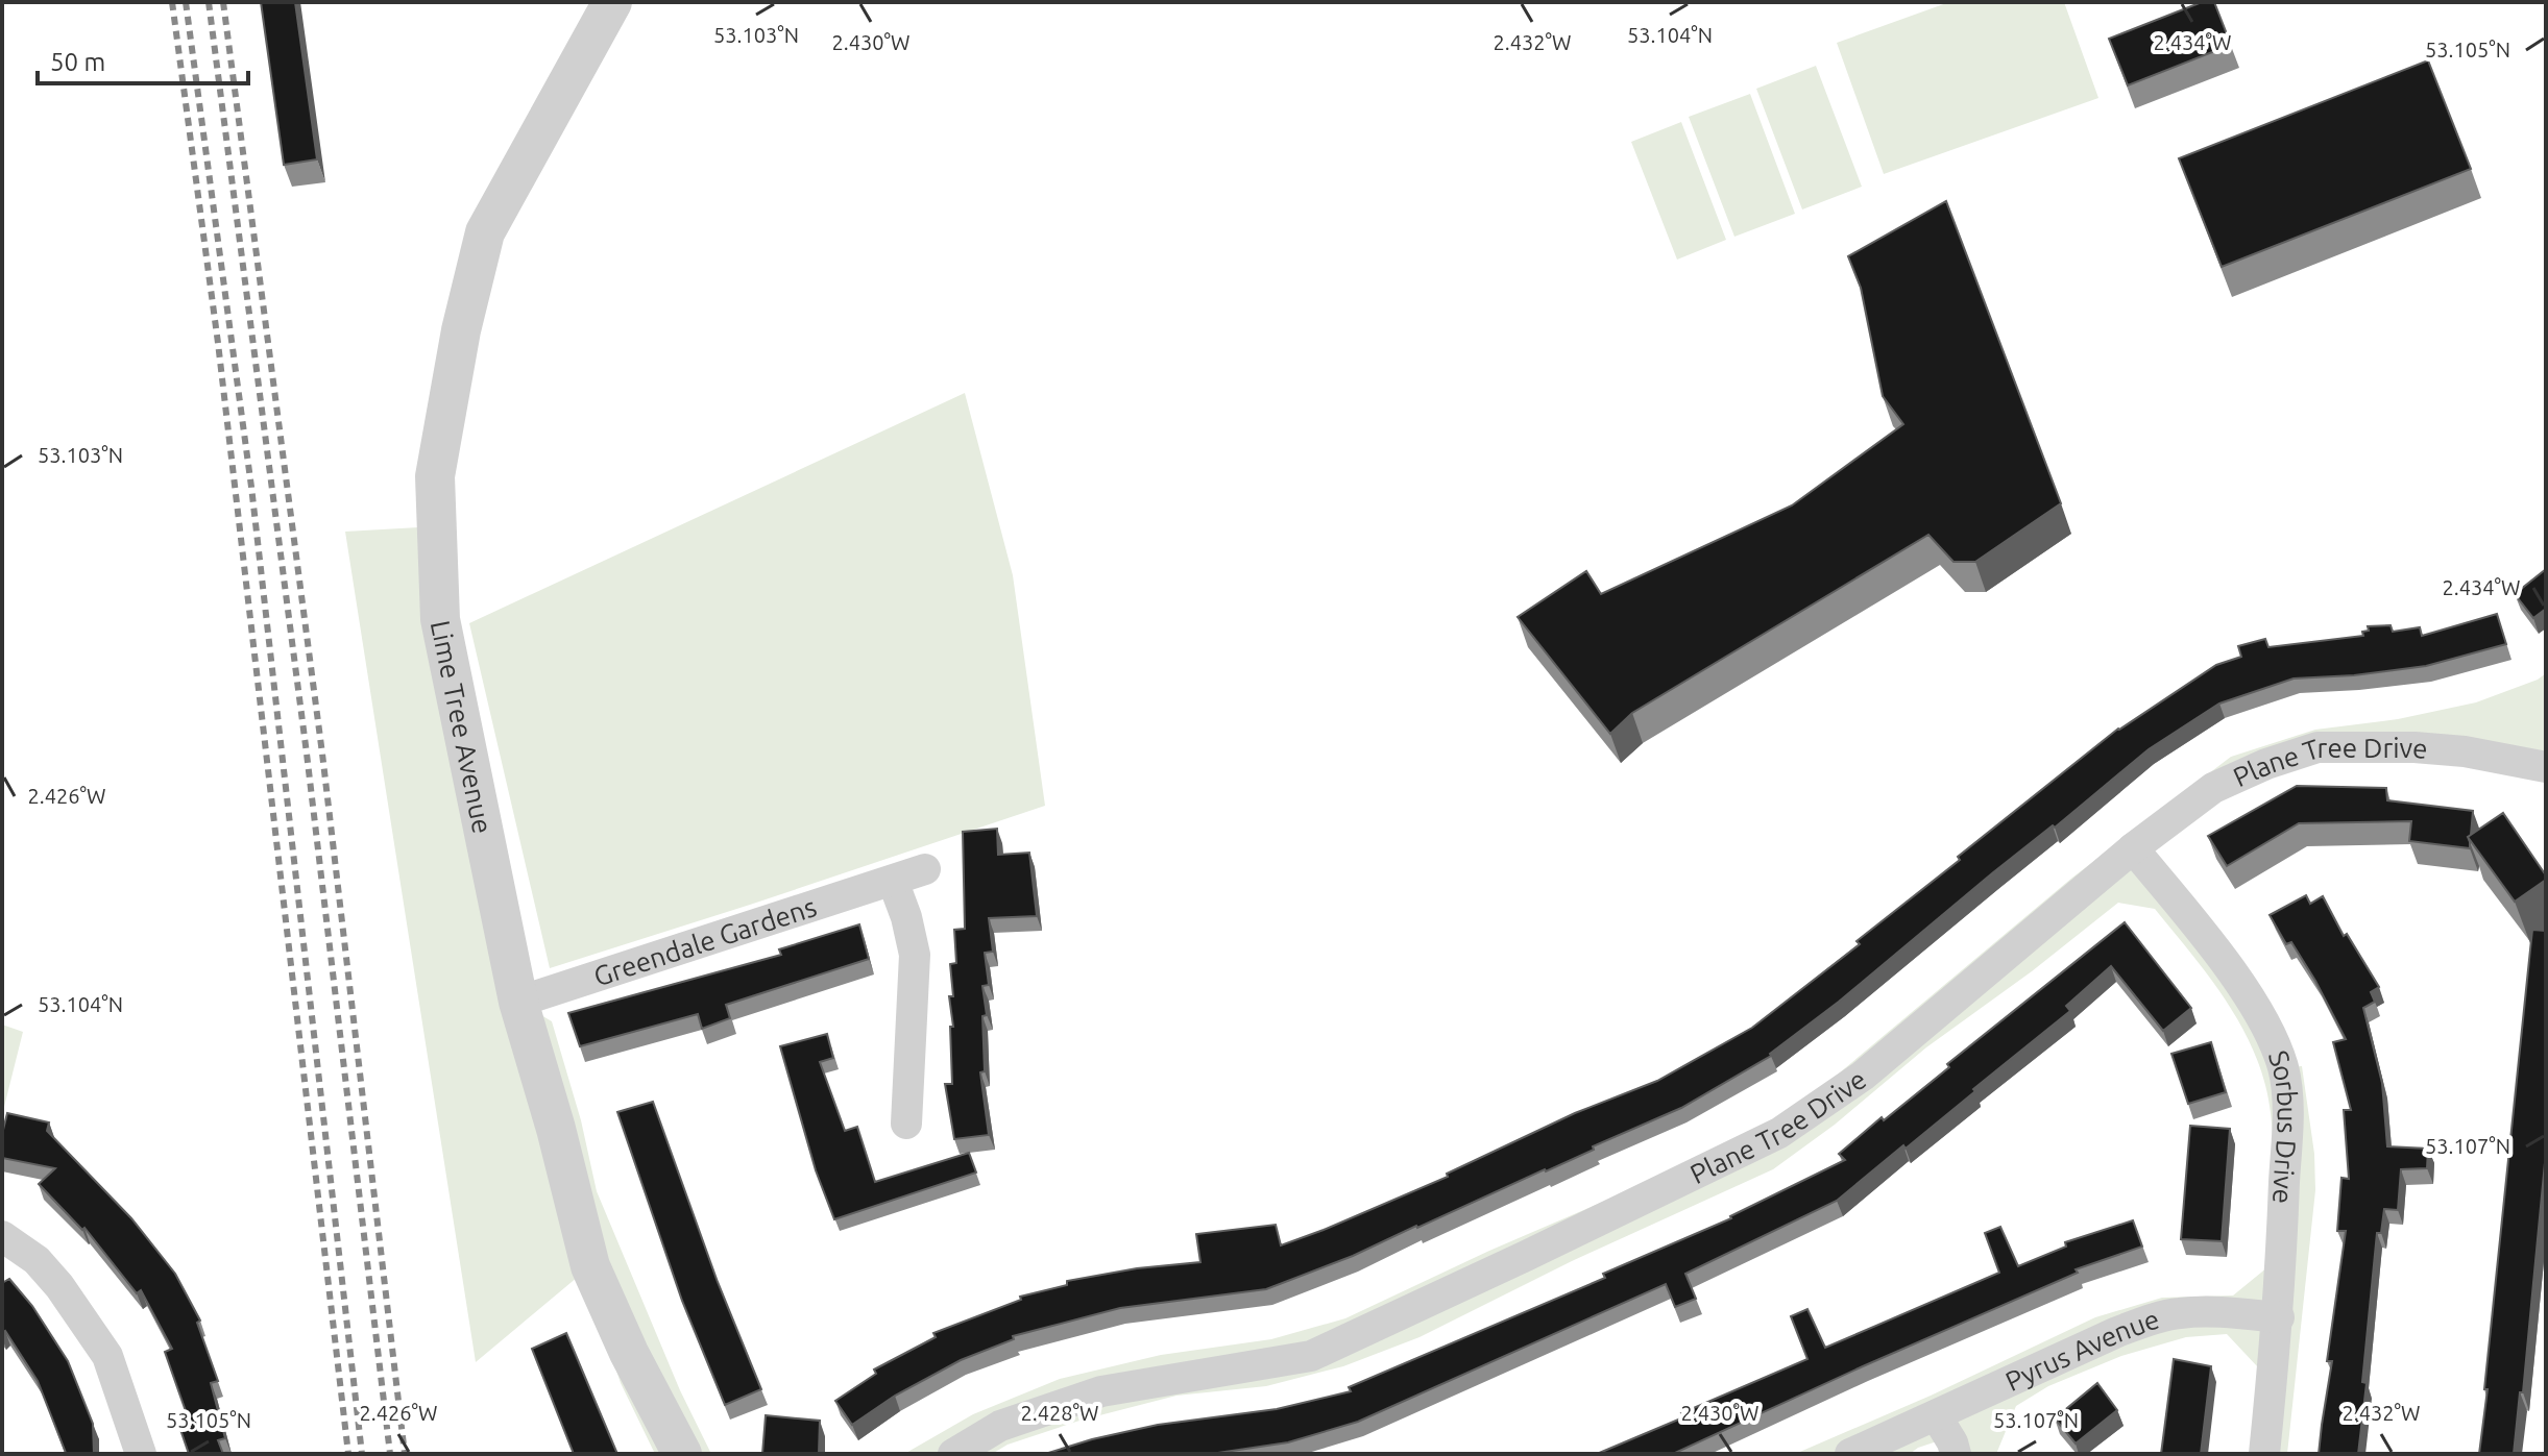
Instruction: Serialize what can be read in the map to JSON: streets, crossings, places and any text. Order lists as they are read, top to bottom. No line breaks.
{"streets":{"street":["Lime Tree Avenue","Plane Tree Drive","Greendale Gardens","Sorbus Drive","Pyrus Avenue"]},"crossings":[["Lime Tree Avenue","Greendale Gardens"],["Plane Tree Drive","Sorbus Drive"],["Sorbus Drive","Pyrus Avenue"]],"scale_bar":"50 m","coordinates":["53.103°N","53.104°N","2.430°W","2.432°W","2.434°W","53.105°N","2.426°W","53.107°N","2.428°W"]}
